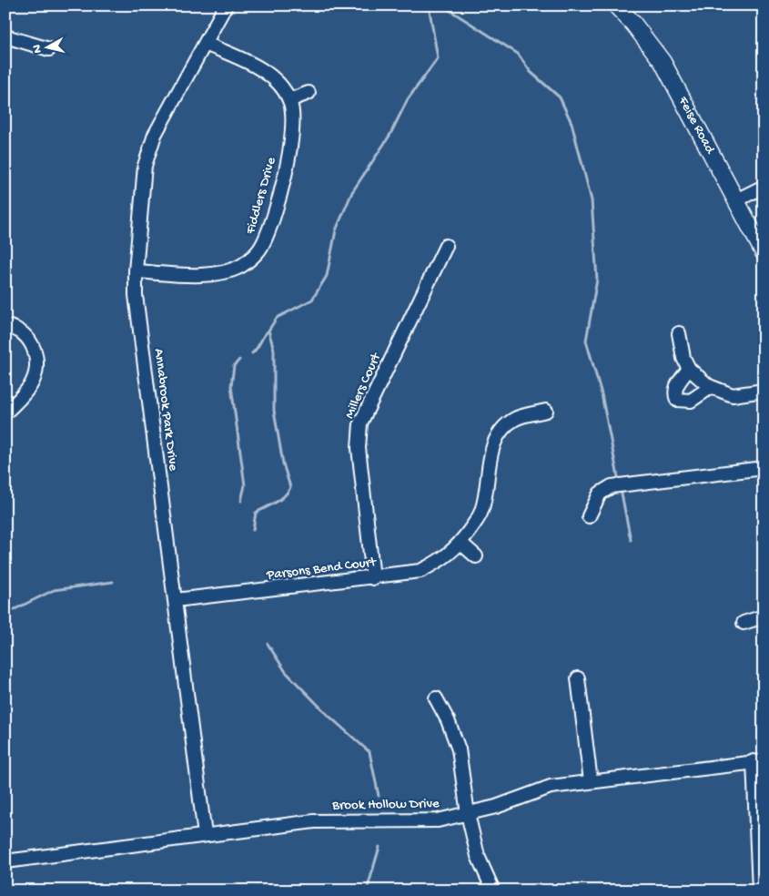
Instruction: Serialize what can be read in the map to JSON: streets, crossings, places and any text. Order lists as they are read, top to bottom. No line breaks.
{"streets":{"main road":["Feise Road"],"street":["Fiddlers Drive","Millers Court","Annabrook Park Drive","Parsons Bend Court","Brook Hollow Drive"]},"crossings":[["Fiddlers Drive","Annabrook Park Drive"],["Millers Court","Parsons Bend Court"],["Annabrook Park Drive","Parsons Bend Court"],["Annabrook Park Drive","Brook Hollow Drive"]],"north":"left"}
